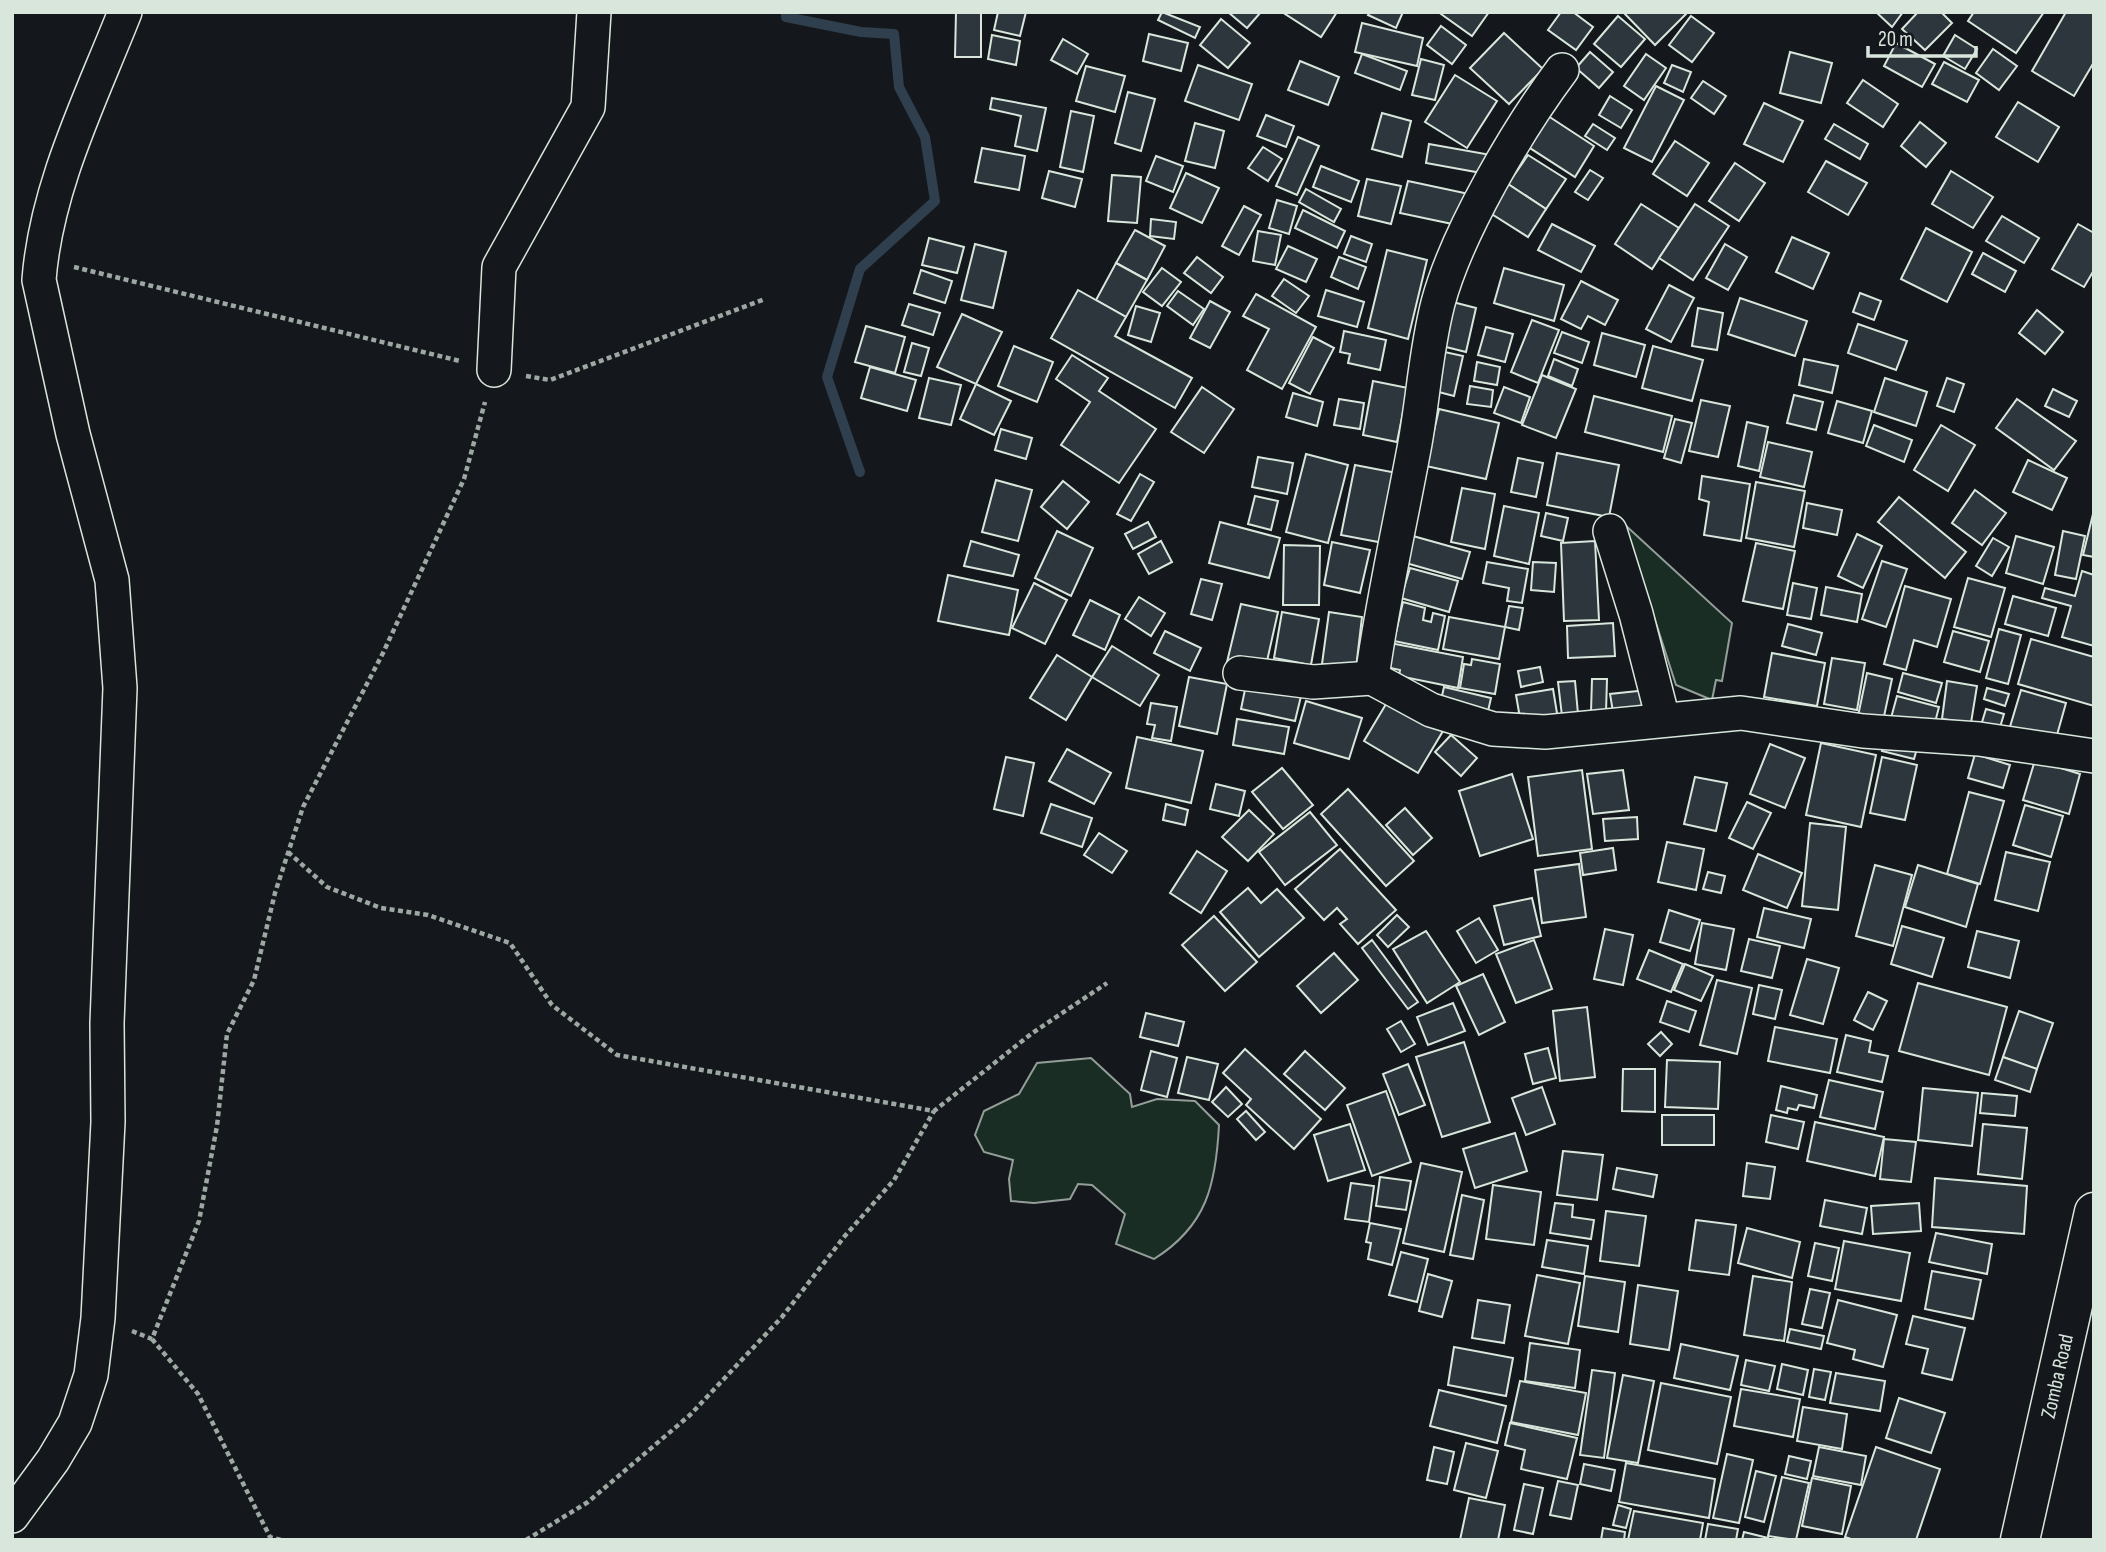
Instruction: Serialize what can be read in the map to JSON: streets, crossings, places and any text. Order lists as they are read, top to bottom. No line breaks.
{"streets":{"highway":["Zomba Road"]},"scale_bar":"20 m"}
